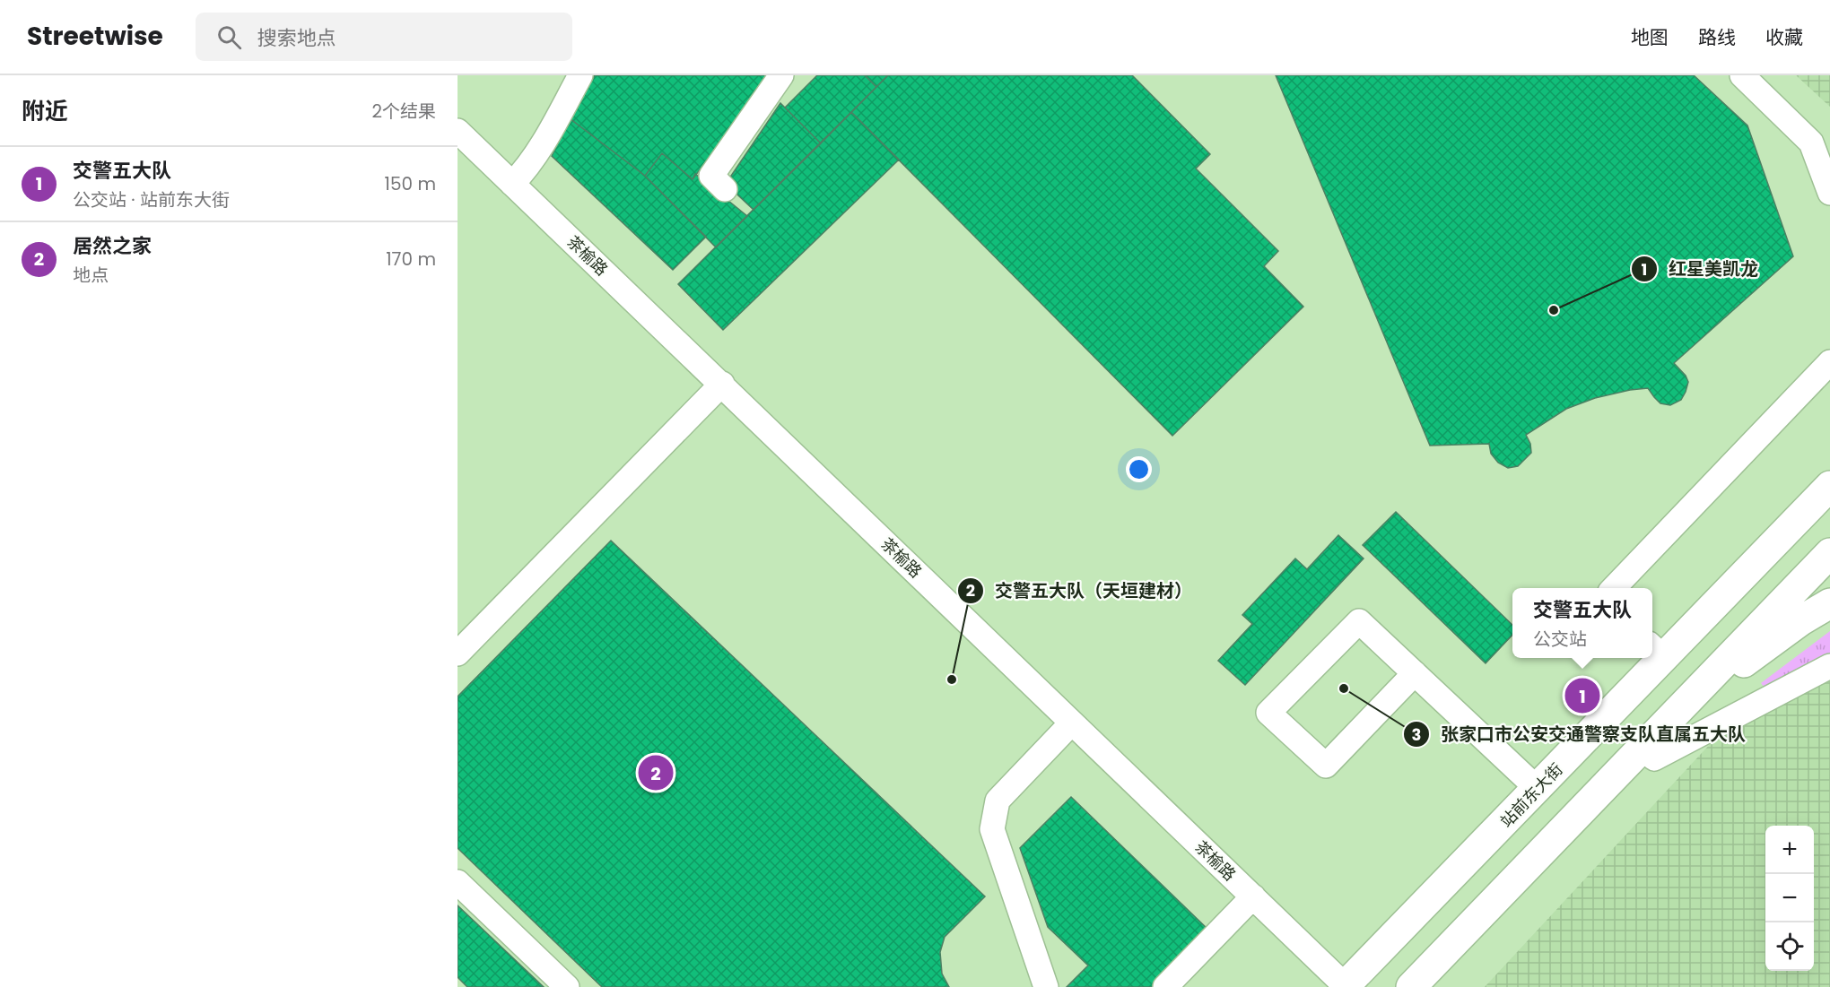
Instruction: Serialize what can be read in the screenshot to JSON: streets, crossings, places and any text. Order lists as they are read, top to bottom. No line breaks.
{"streets":{"main road":["站前东大街"],"street":["茶榆路"]},"crossings":[["茶榆路","站前东大街"]],"places":["红星美凯龙","交警五大队（天垣建材）","张家口市公安交通警察支队直属五大队"],"page":{"header":"Streetwise","search":"搜索地点","nav":["地图","路线","收藏"],"heading":["附近","2个结果"],"list":[{"mark":"1","name":"交警五大队","note":"公交站 · 站前东大街","value":"150 m"},{"mark":"2","name":"居然之家","note":"地点","value":"170 m"}],"popup":["交警五大队","公交站"],"pins":["1","2"],"map_buttons":["+","−"]}}
